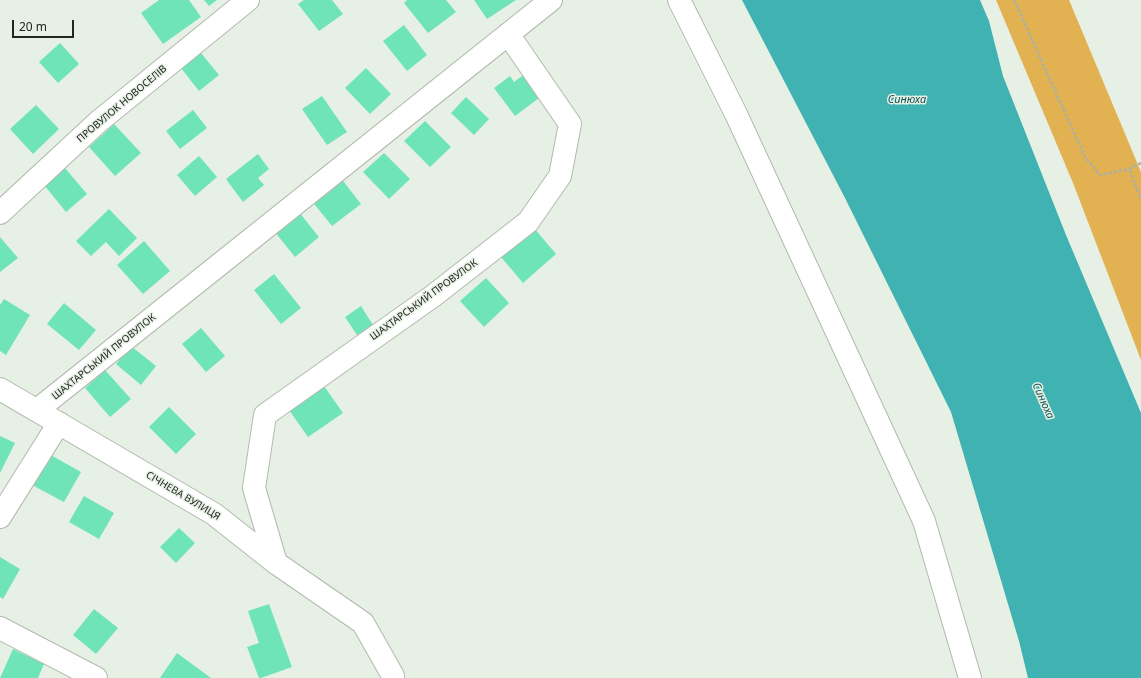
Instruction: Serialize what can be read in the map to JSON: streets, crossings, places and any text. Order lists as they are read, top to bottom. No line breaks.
{"streets":{"street":["ПРОВУЛОК НОВОСЕЛІВ","ШАХТАРСЬКИЙ ПРОВУЛОК","СІЧНЕВА ВУЛИЦЯ"]},"crossings":[["ШАХТАРСЬКИЙ ПРОВУЛОК","СІЧНЕВА ВУЛИЦЯ"]],"water":["Синюха"],"scale_bar":"20 m"}
